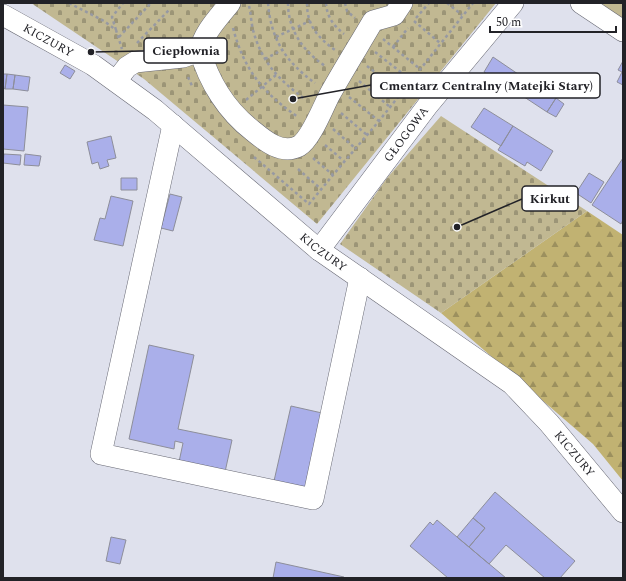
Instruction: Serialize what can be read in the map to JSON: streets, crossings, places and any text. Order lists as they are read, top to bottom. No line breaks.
{"streets":{"street":["KICZURY","GŁOGOWA"]},"crossings":[["KICZURY","GŁOGOWA"]],"places":["Ciepłownia","Cmentarz Centralny (Matejki Stary)","Kirkut"],"scale_bar":"50 m"}
